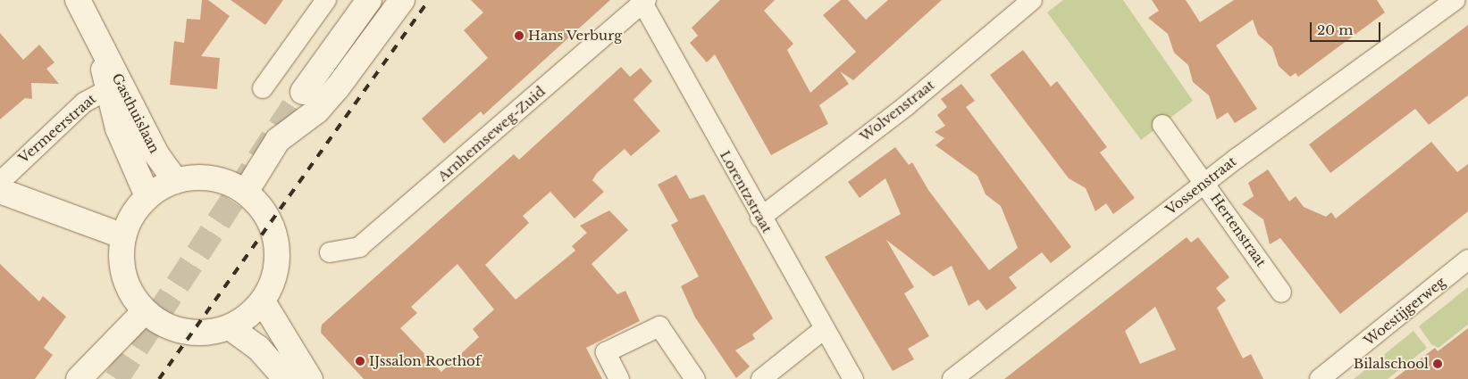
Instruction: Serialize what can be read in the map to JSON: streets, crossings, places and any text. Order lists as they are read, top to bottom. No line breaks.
{"streets":{"main road":["Gasthuislaan"],"street":["Wolvenstraat","Vermeerstraat","Arnhemseweg-Zuid","Vossenstraat","Lorentzstraat","Hertenstraat","Woestijgerweg"]},"crossings":[["Wolvenstraat","Lorentzstraat"],["Gasthuislaan","Vermeerstraat"],["Arnhemseweg-Zuid","Lorentzstraat"],["Vossenstraat","Hertenstraat"]],"places":["Hans Verburg","IJssalon Roethof","Bilalschool"],"scale_bar":"20 m"}
